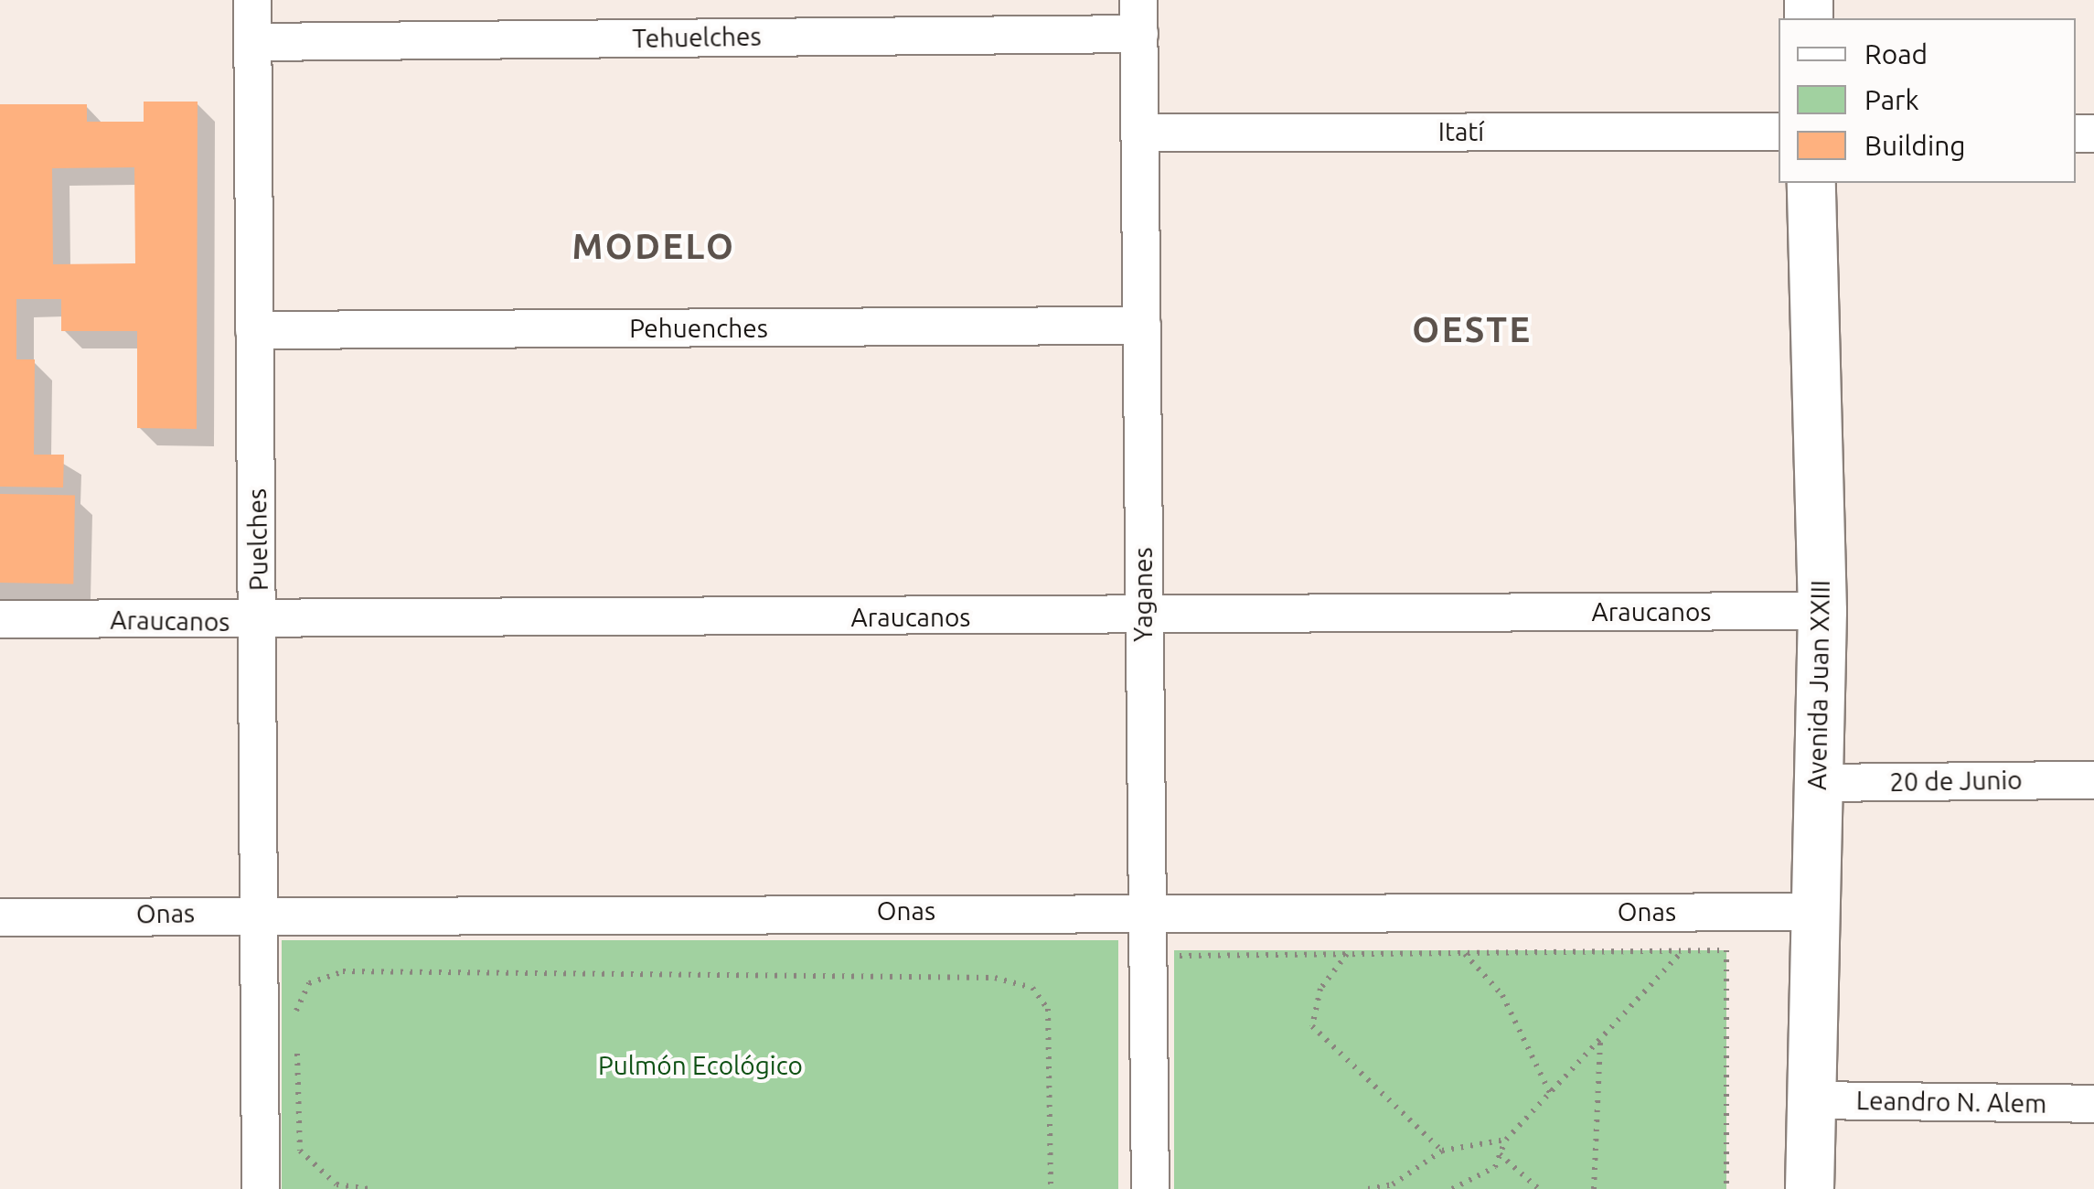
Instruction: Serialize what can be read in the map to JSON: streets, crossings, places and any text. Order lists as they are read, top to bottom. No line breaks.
{"streets":{"main road":["Avenida Juan XXIII"],"street":["Tehuelches","Itatí","Pehuenches","Puelches","Yaganes","Araucanos","20 de Junio","Onas","Leandro N. Alem"]},"crossings":[["Tehuelches","Puelches"],["Tehuelches","Yaganes"],["Itatí","Yaganes"],["Pehuenches","Puelches"],["Pehuenches","Yaganes"],["Puelches","Araucanos"],["Puelches","Onas"],["Yaganes","Araucanos"],["Yaganes","Onas"],["Araucanos","Avenida Juan XXIII"],["Avenida Juan XXIII","20 de Junio"],["Avenida Juan XXIII","Onas"],["Avenida Juan XXIII","Leandro N. Alem"]],"districts":["MODELO","OESTE"],"parks":["Pulmón Ecológico"],"legend":["Road","Park","Building"]}
